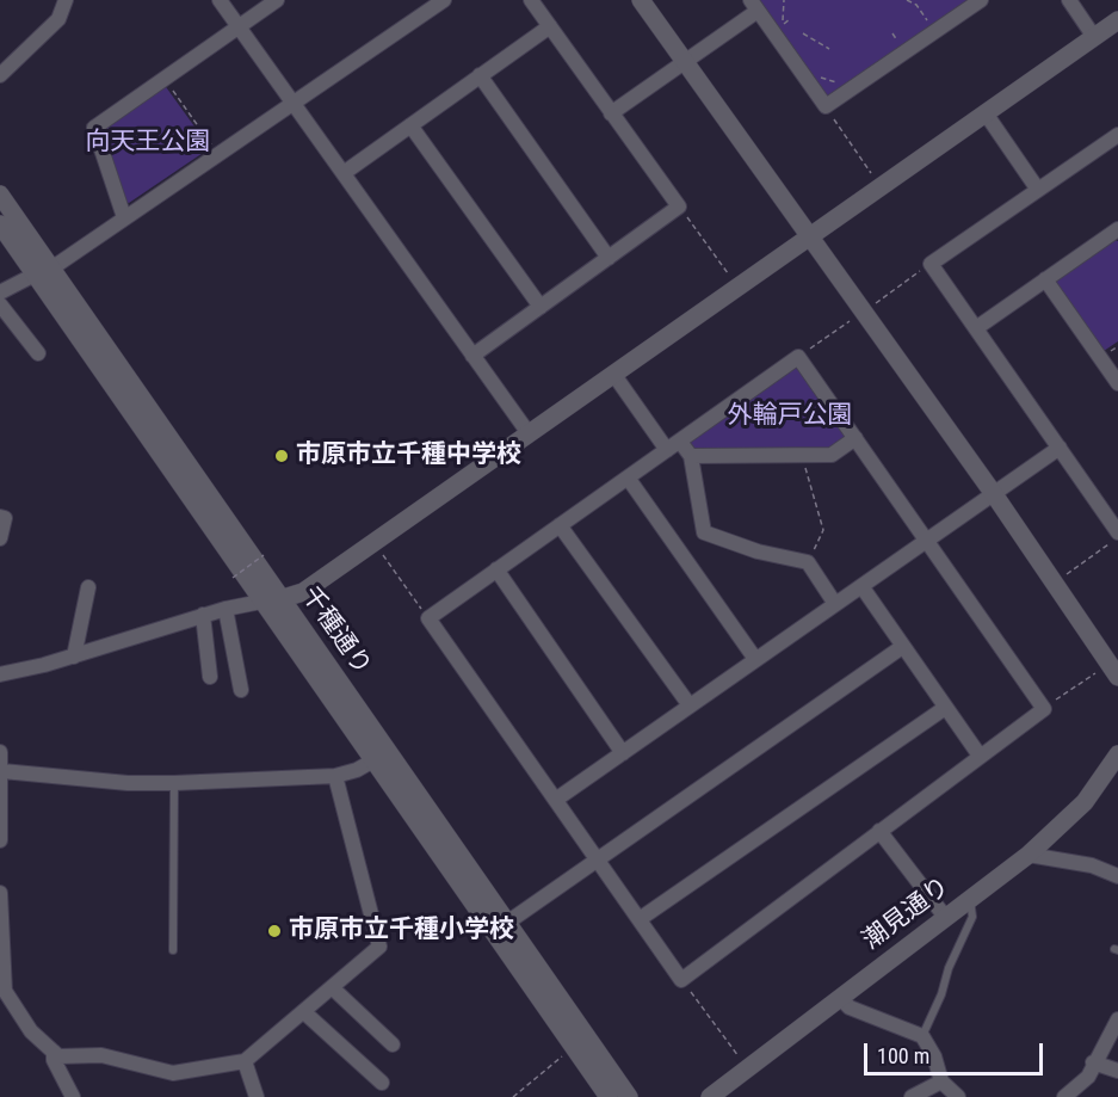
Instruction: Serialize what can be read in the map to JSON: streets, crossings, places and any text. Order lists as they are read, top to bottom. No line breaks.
{"streets":{"street":["千種通り","潮見通り"]},"parks":["向天王公園","外輪戸公園"],"places":["市原市立千種中学校","市原市立千種小学校"],"scale_bar":"100 m"}
